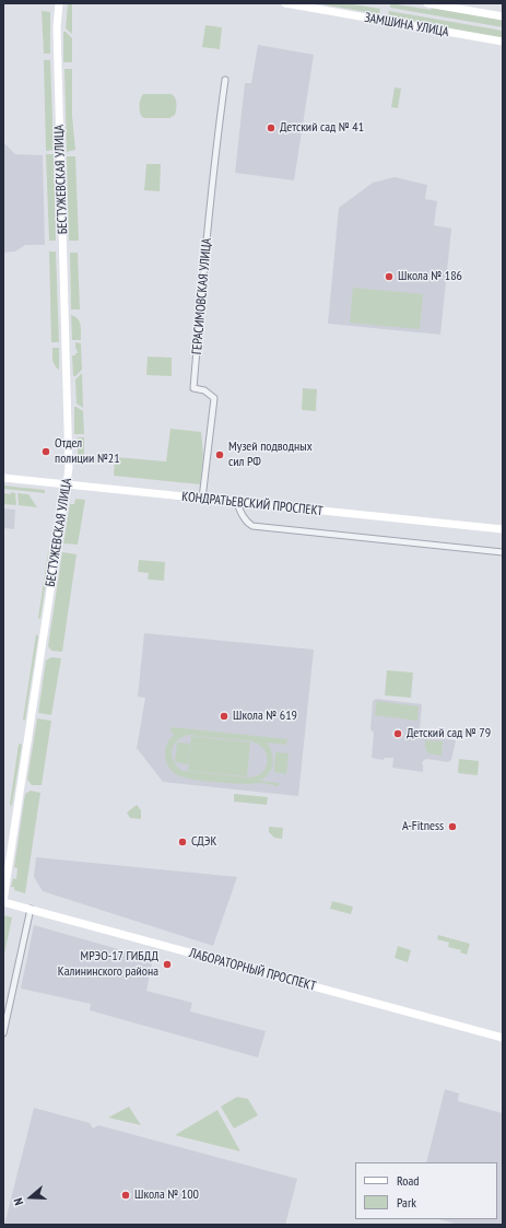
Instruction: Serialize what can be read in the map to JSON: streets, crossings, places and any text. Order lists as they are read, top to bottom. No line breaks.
{"streets":{"street":["ЗАМШИНА УЛИЦА","БЕСТУЖЕВСКАЯ УЛИЦА","ГЕРАСИМОВСКАЯ УЛИЦА","КОНДРАТЬЕВСКИЙ ПРОСПЕКТ","ЛАБОРАТОРНЫЙ ПРОСПЕКТ"]},"crossings":[["БЕСТУЖЕВСКАЯ УЛИЦА","КОНДРАТЬЕВСКИЙ ПРОСПЕКТ"],["БЕСТУЖЕВСКАЯ УЛИЦА","ЛАБОРАТОРНЫЙ ПРОСПЕКТ"],["ГЕРАСИМОВСКАЯ УЛИЦА","КОНДРАТЬЕВСКИЙ ПРОСПЕКТ"]],"places":["Детский сад № 41","Школа № 186","Отдел полиции №21","Музей подводных сил РФ","Школа № 619","Детский сад № 79","A-Fitness","СДЭК","МРЭО-17 ГИБДД Калининского района","Школа № 100"],"legend":["Road","Park"],"north":"left"}
